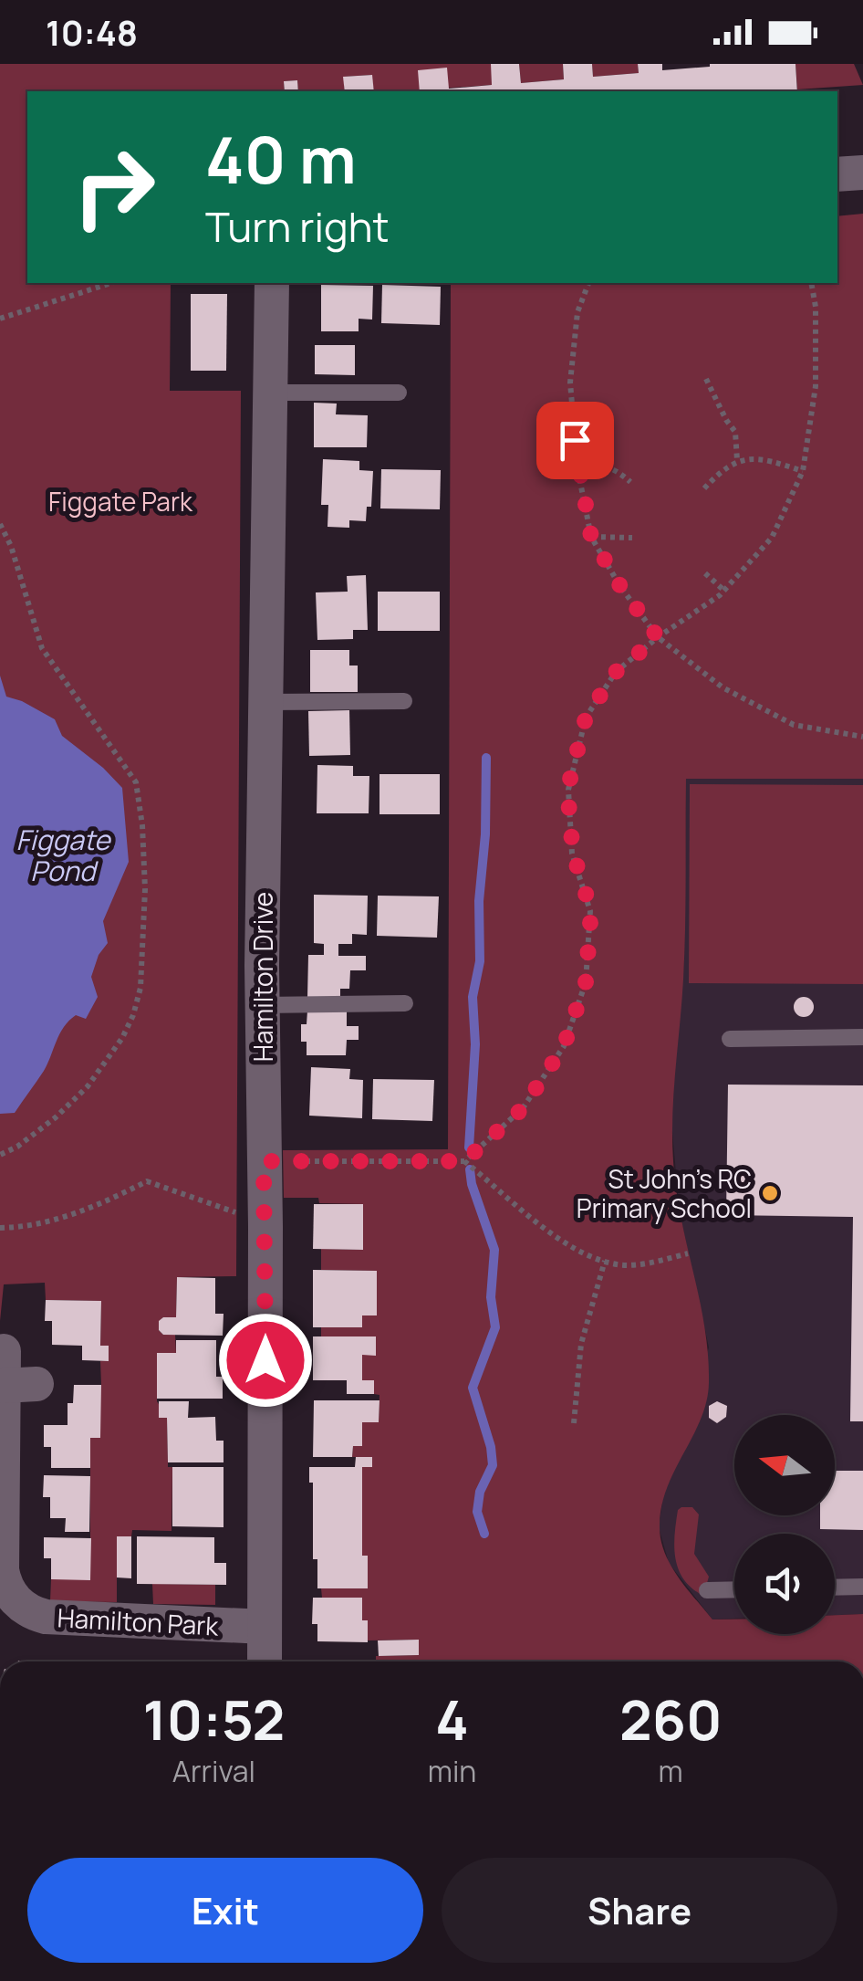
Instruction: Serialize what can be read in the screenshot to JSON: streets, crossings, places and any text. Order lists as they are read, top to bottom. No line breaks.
{"streets":{"street":["Hamilton Drive","Hamilton Park"]},"crossings":[["Hamilton Drive","Hamilton Park"]],"water":["Figgate Pond"],"parks":["Figgate Park"],"places":["St John's RC Primary School"],"north":"left","page":{"status":"10:48","turn":["40 m","Turn right"],"eta":["10:52","Arrival","4","min","260","m"],"buttons":["Exit","Share"]}}
